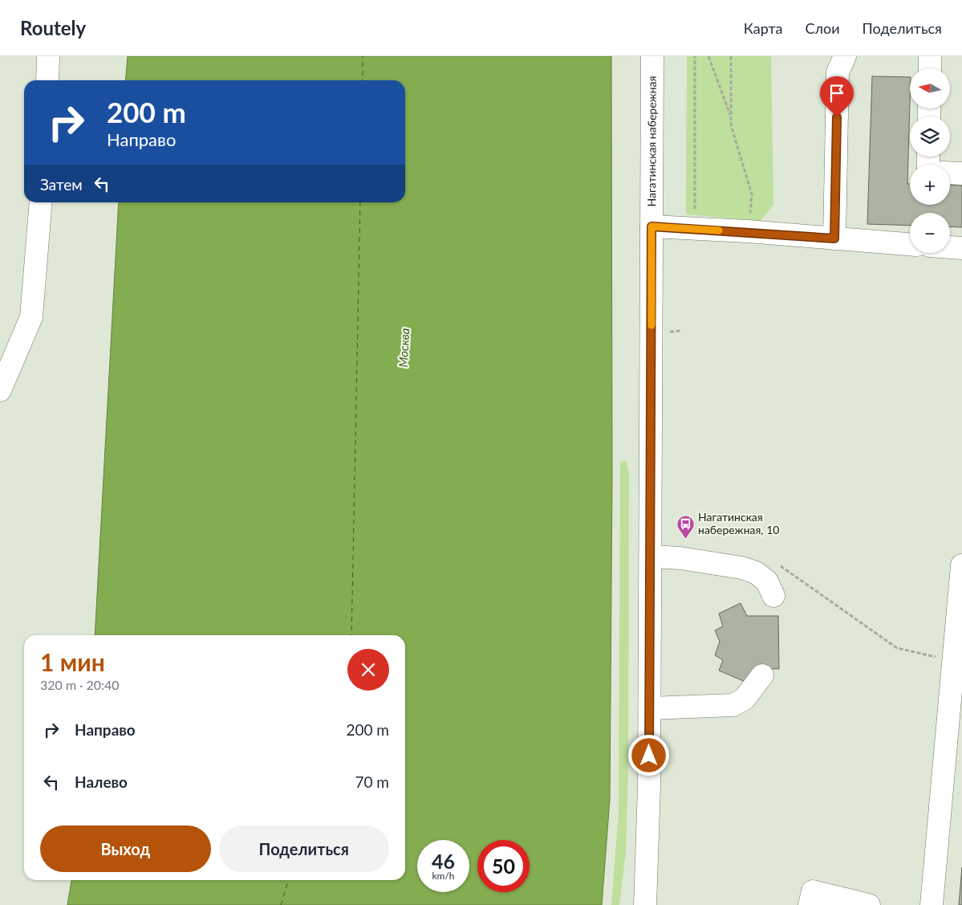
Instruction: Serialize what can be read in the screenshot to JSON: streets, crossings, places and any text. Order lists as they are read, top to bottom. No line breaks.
{"streets":{"main road":["Нагатинская набережная"]},"water":["Москва"],"places":{"bus stop":["Нагатинская набережная, 10"]},"north":"left","page":{"header":"Routely","nav":["Карта","Слои","Поделиться"],"map_buttons":["+","−"],"turn":["200 m","Направо"],"then":"Затем","heading":["1 мин","320 m · 20:40"],"list":[{"name":"Направо","value":"200 m"},{"name":"Налево","value":"70 m"}],"buttons":["Выход","Поделиться"],"speed":"46 km/h","limit":"50"}}
